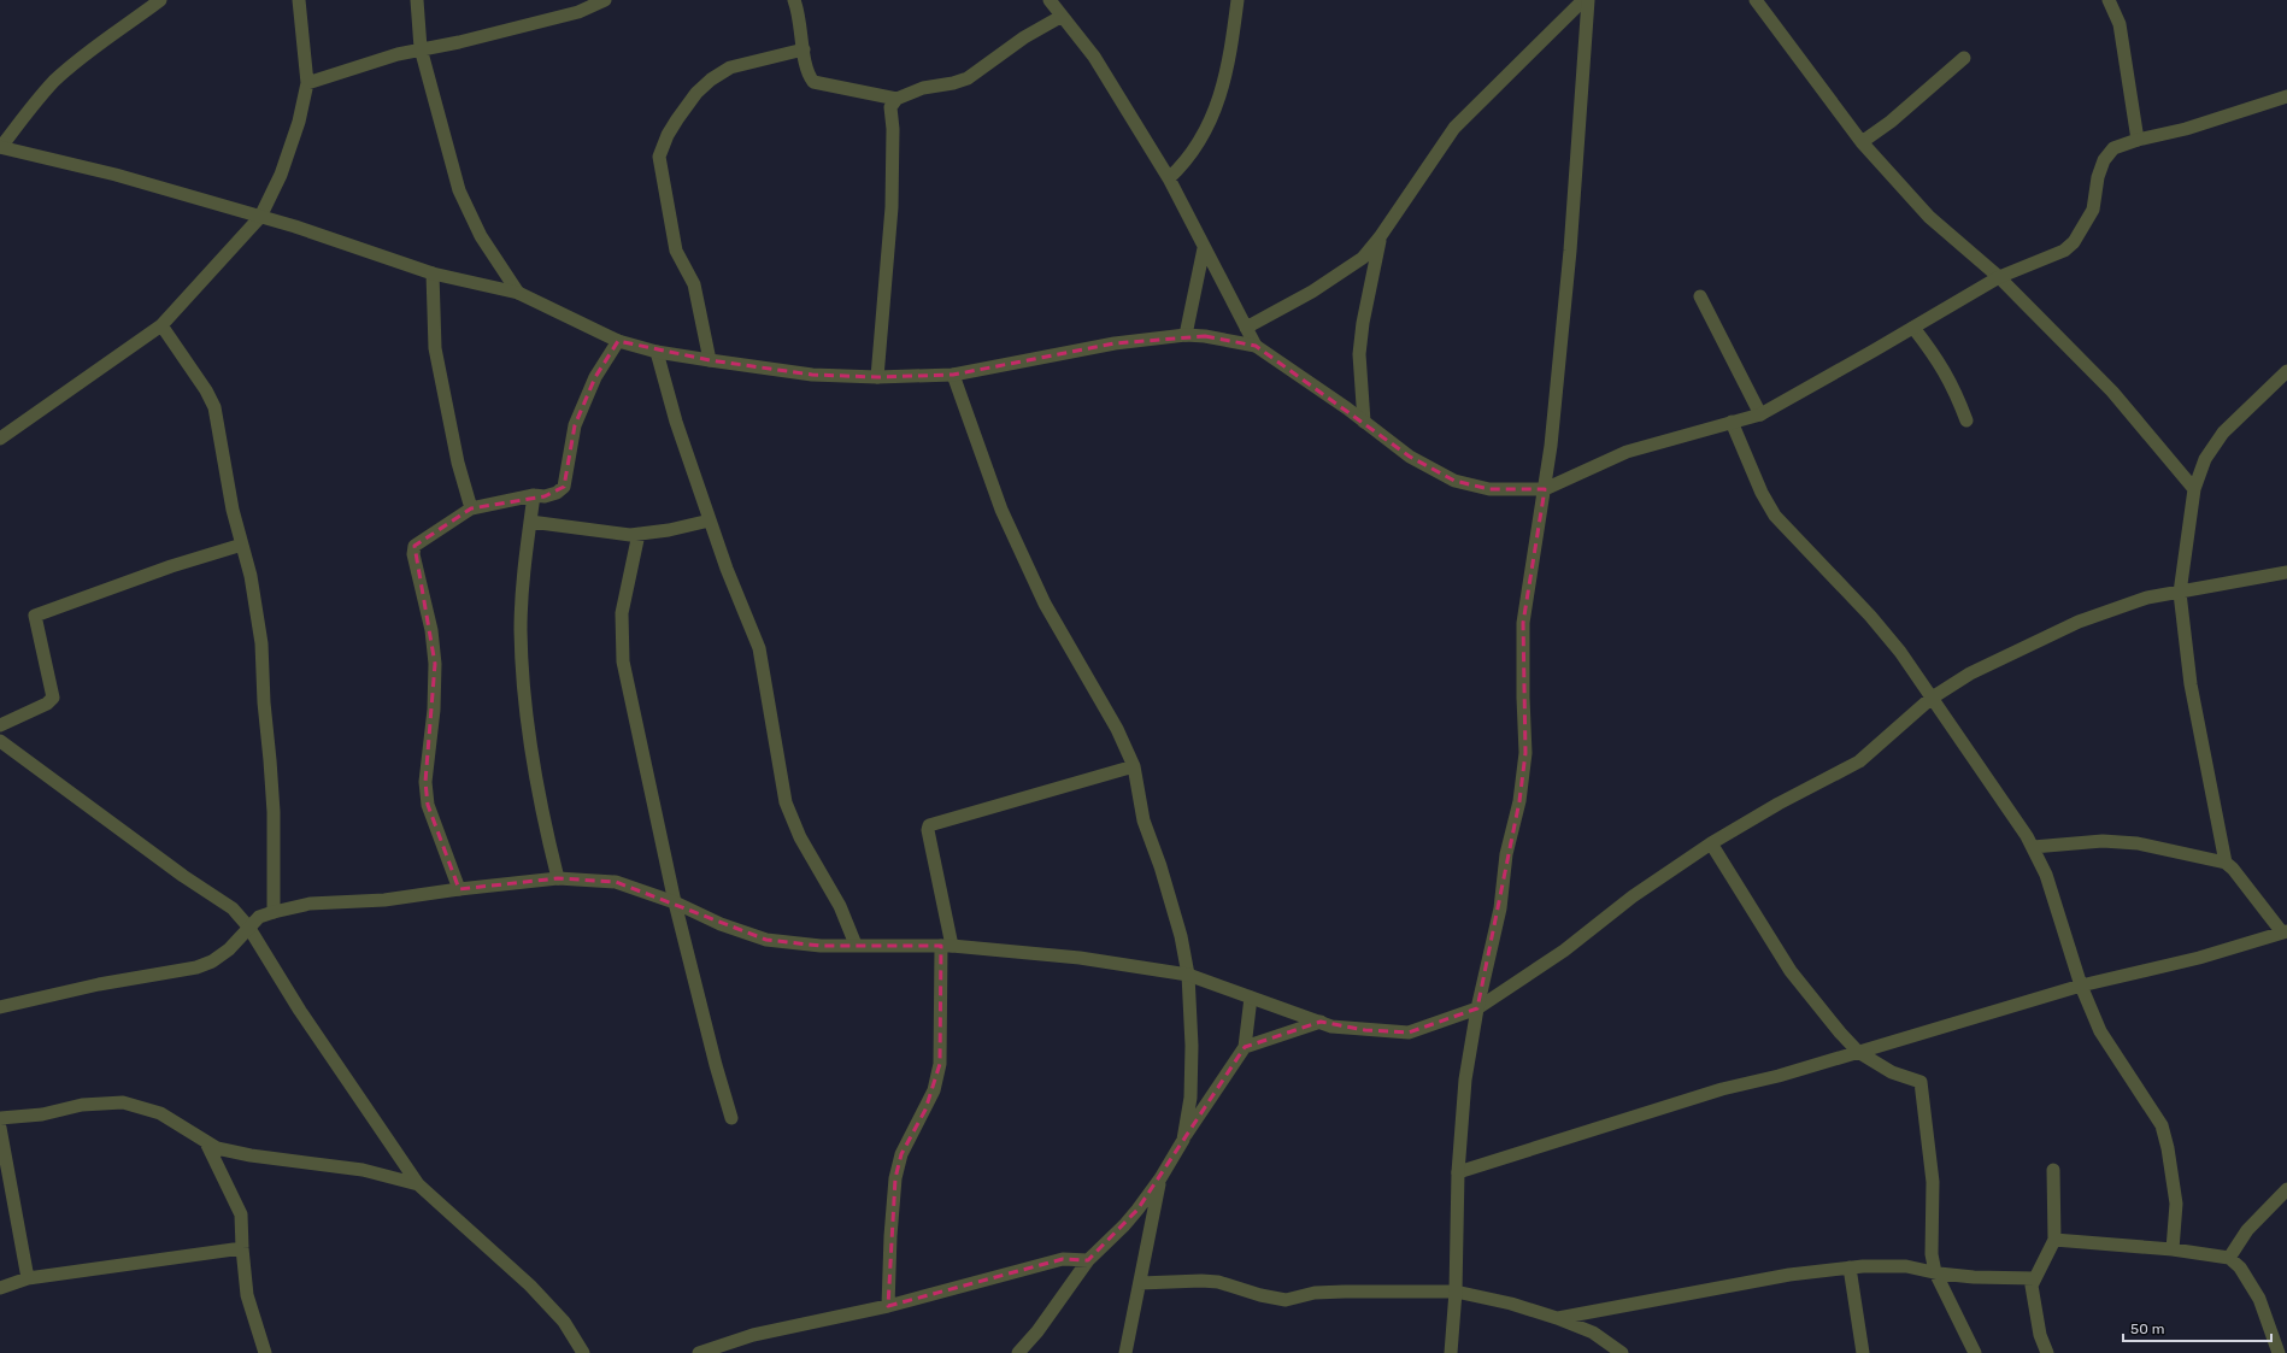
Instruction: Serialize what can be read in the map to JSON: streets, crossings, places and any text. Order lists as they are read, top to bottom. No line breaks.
{"scale_bar":"50 m"}
